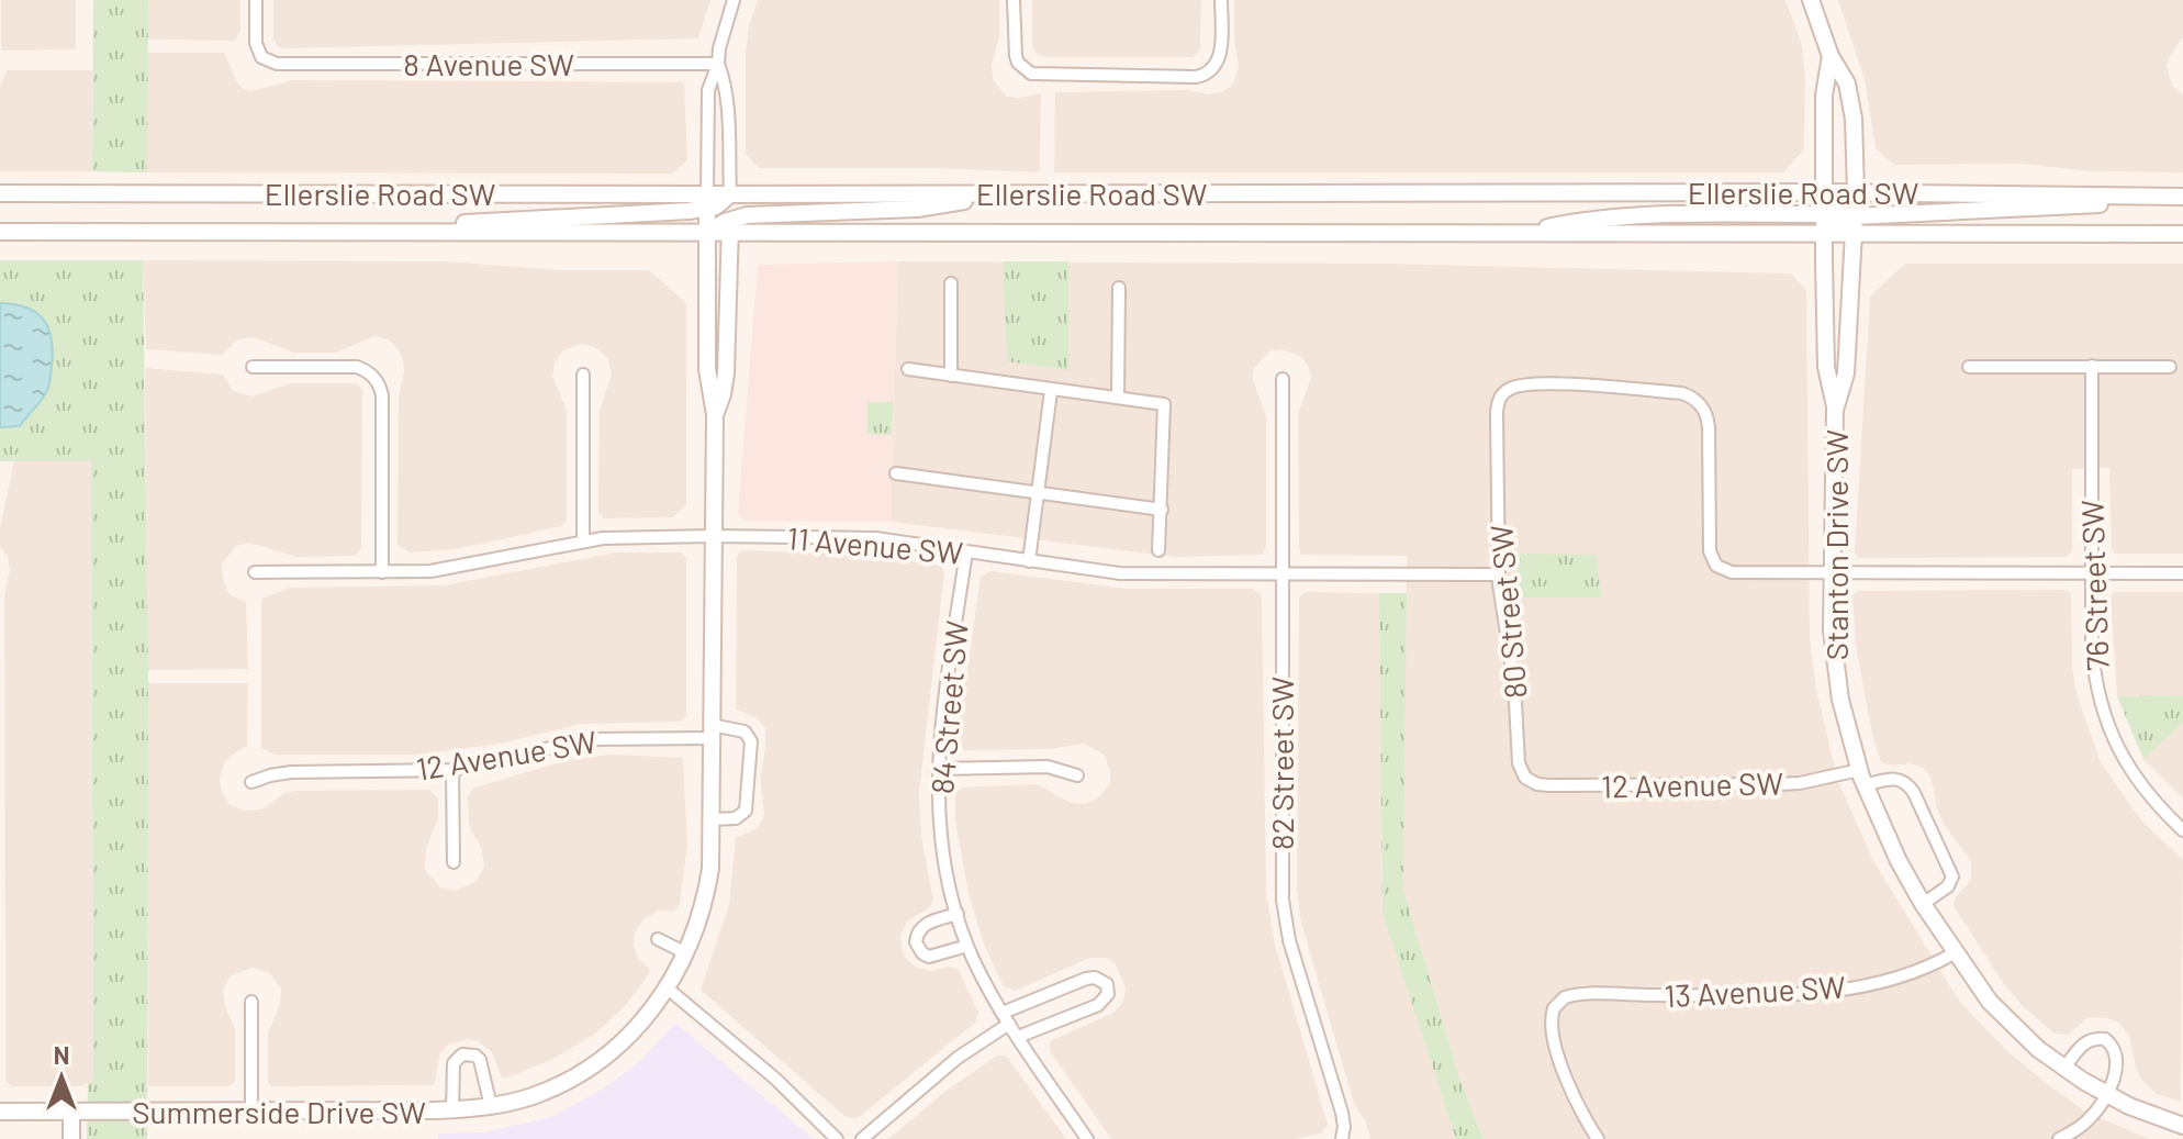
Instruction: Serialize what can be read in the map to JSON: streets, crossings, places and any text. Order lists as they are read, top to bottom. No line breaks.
{"streets":{"main road":["Ellerslie Road SW","Stanton Drive SW","Summerside Drive SW"],"street":["8 Avenue SW","11 Avenue SW","76 Street SW","80 Street SW","84 Street SW","12 Avenue SW","82 Street SW","13 Avenue SW"]},"crossings":[["Ellerslie Road SW","Stanton Drive SW"],["Ellerslie Road SW","Summerside Drive SW"],["11 Avenue SW","80 Street SW"],["11 Avenue SW","84 Street SW"],["11 Avenue SW","82 Street SW"],["11 Avenue SW","Summerside Drive SW"],["Stanton Drive SW","80 Street SW"],["Stanton Drive SW","12 Avenue SW"],["Stanton Drive SW","13 Avenue SW"],["80 Street SW","12 Avenue SW"],["12 Avenue SW","Summerside Drive SW"]],"north":"top"}
